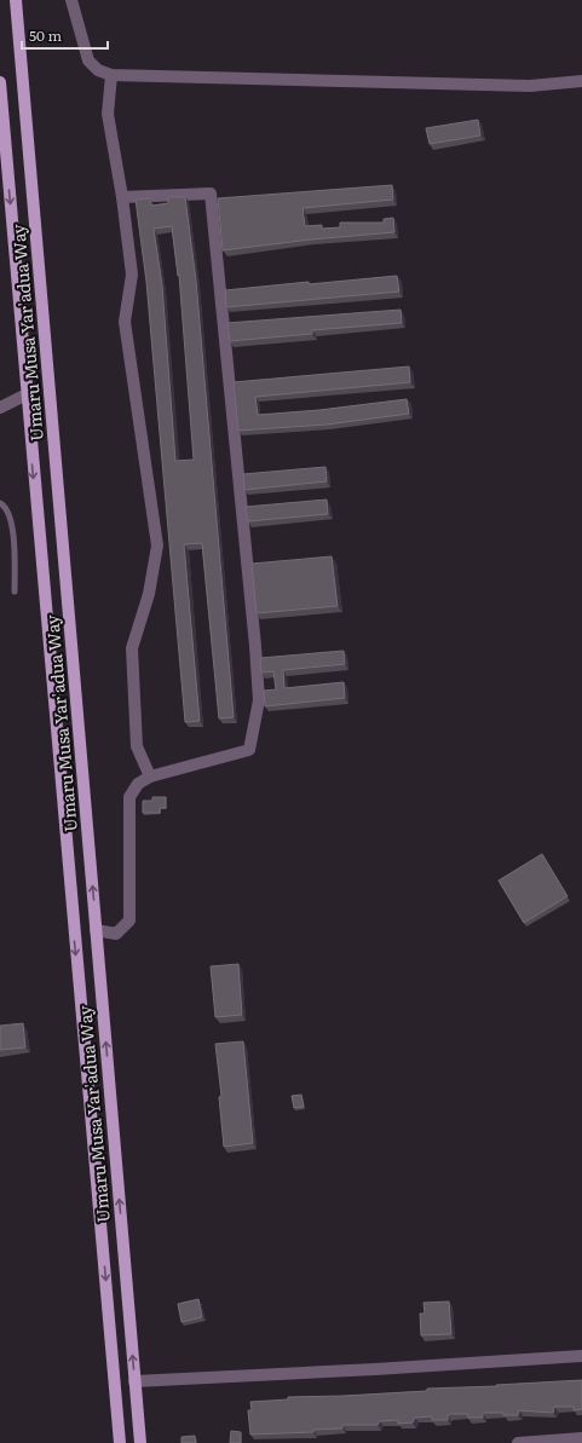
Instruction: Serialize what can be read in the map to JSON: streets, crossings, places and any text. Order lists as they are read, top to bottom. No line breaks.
{"streets":{"main road":["Umaru Musa Yar'adua Way"]},"scale_bar":"50 m"}
